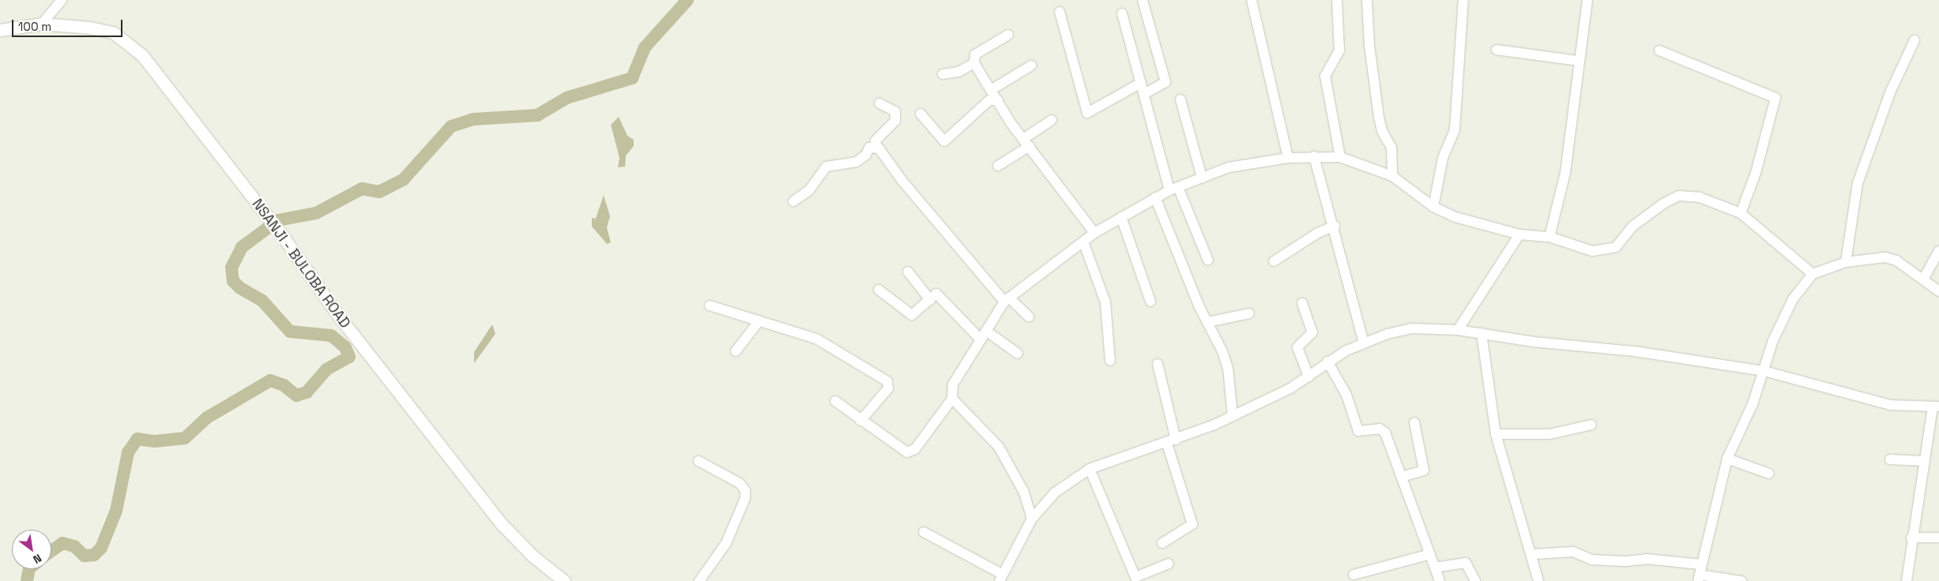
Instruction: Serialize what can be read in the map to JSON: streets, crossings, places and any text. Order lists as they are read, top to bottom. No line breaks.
{"streets":{"main road":["NSANJI - BULOBA ROAD"]},"scale_bar":"100 m","north":"bottom right"}
